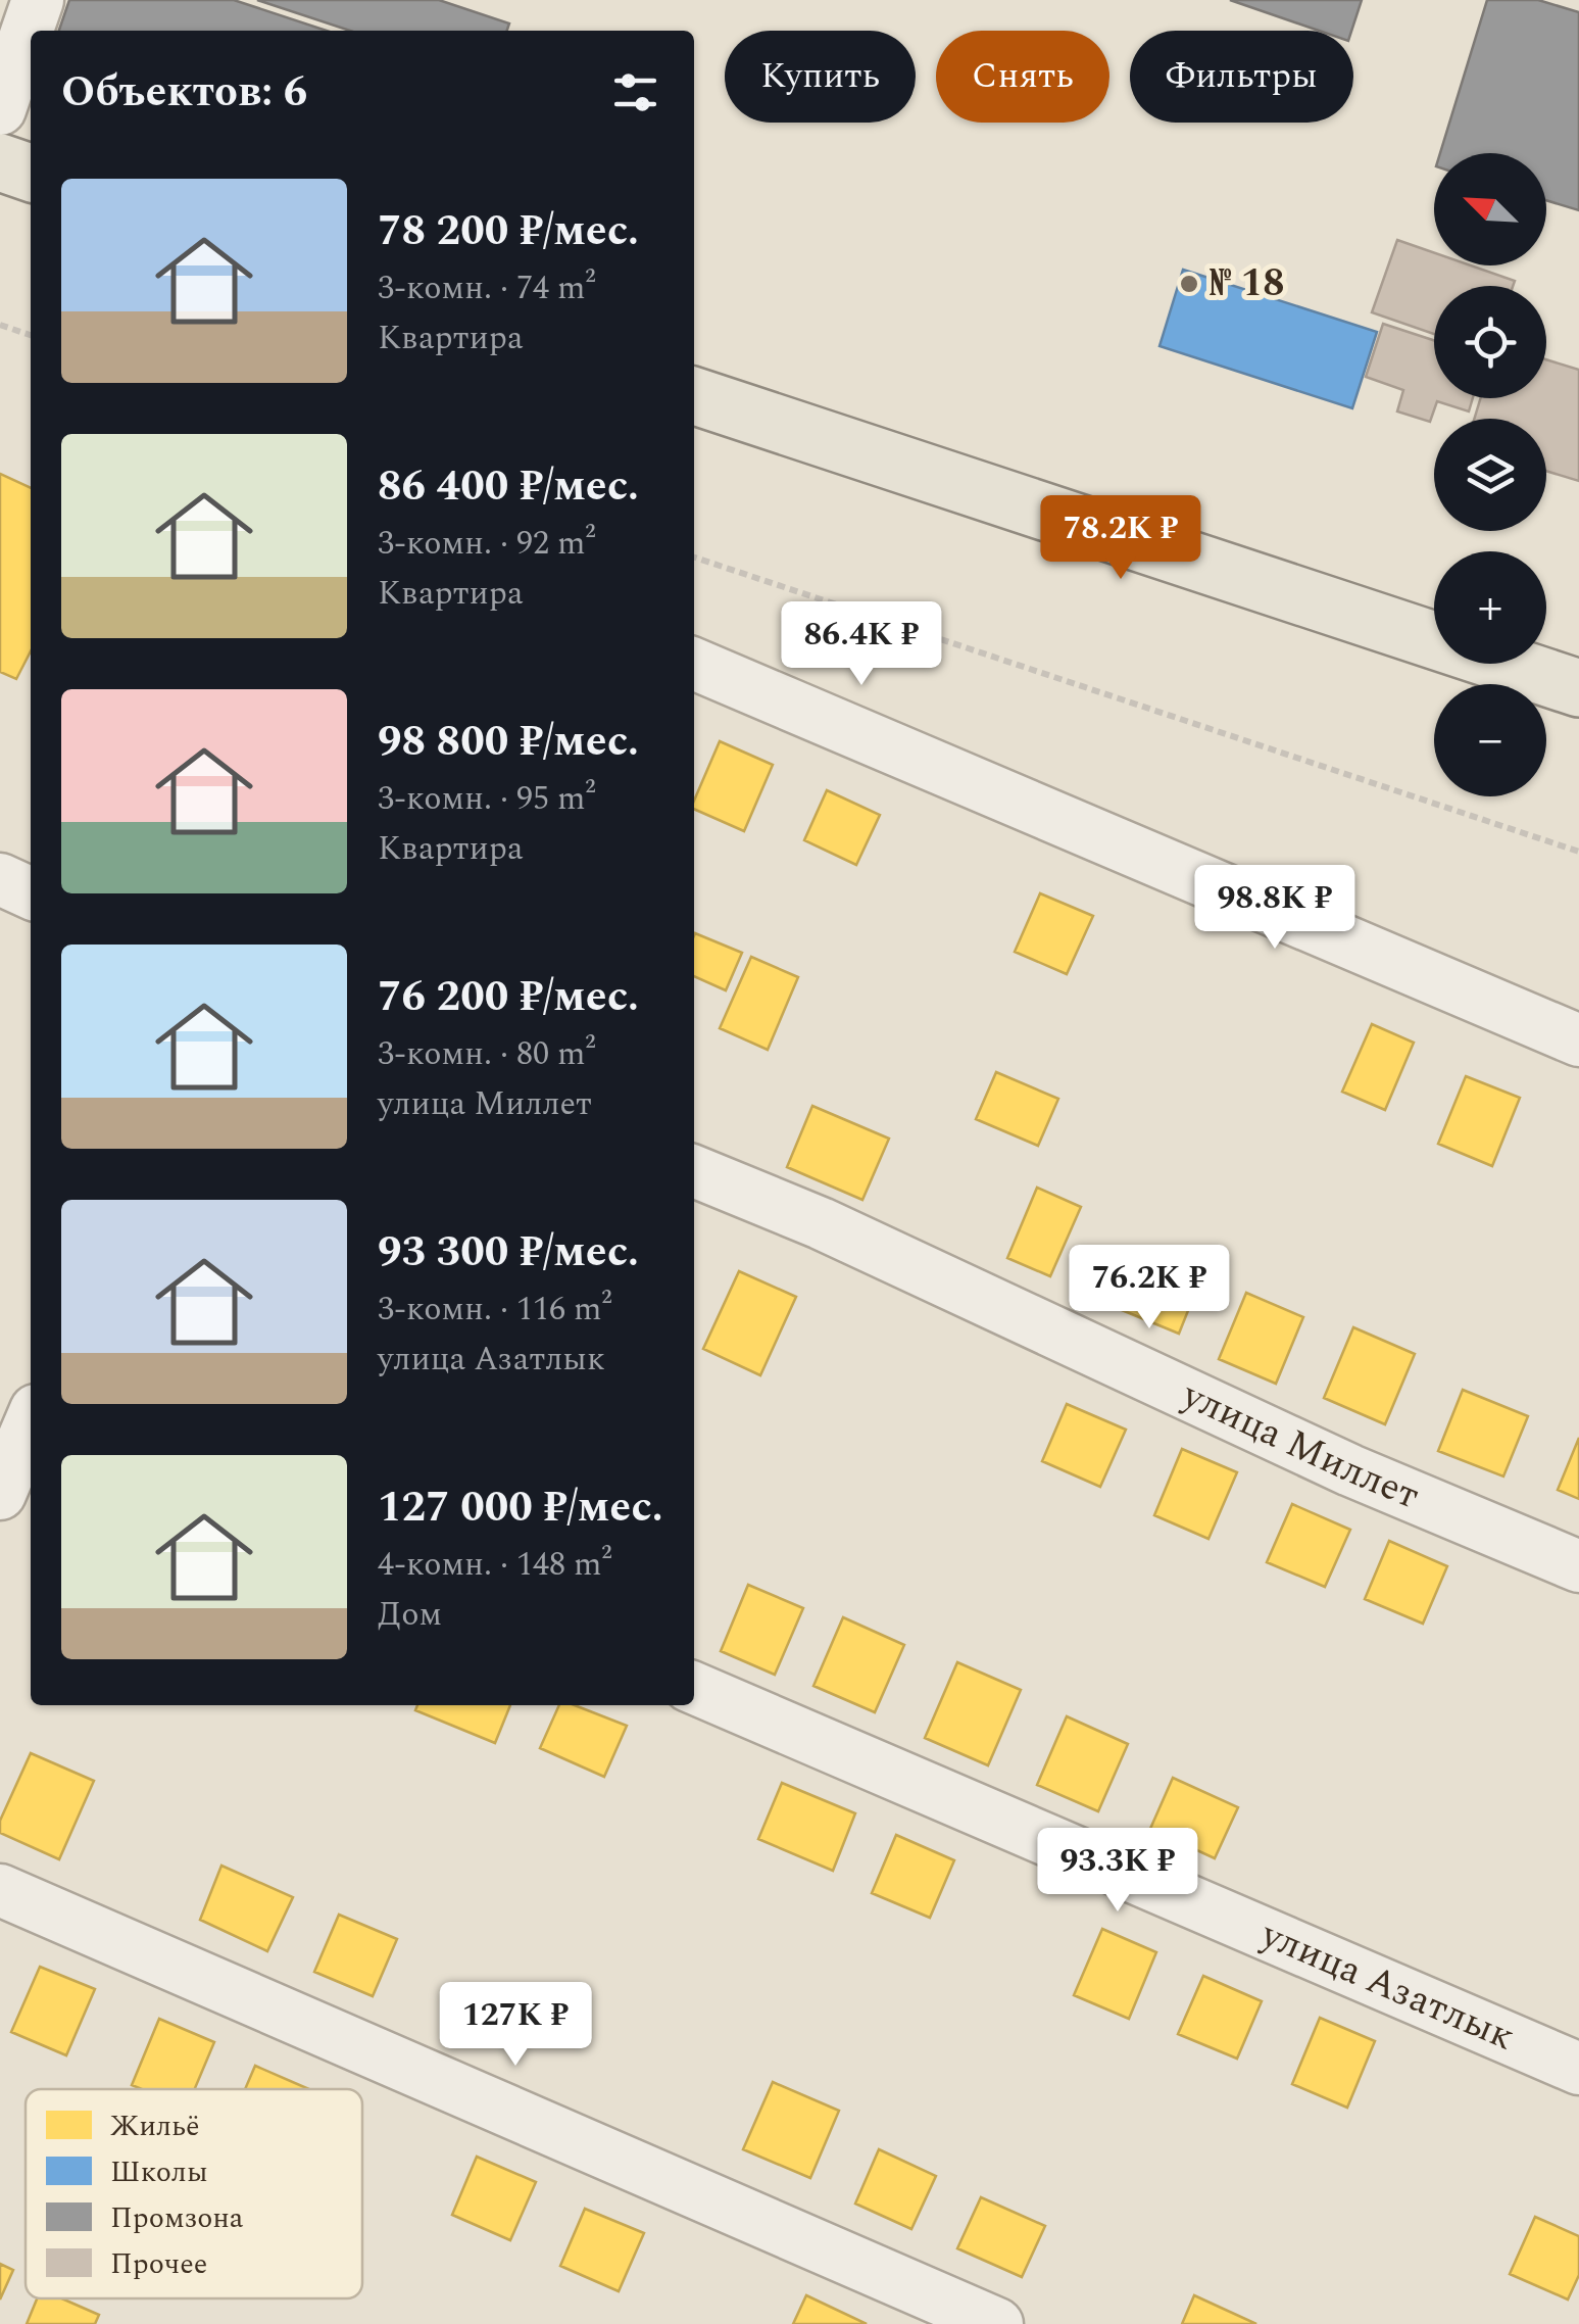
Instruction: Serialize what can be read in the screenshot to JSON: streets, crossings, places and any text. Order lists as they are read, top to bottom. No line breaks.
{"streets":{"street":["улица Миллет","улица Азатлык"]},"places":["№ 18"],"legend":["Жильё","Школы","Промзона","Прочее"],"north":"top left","page":{"chip":["Купить","Снять","Фильтры"],"heading":"Объектов: 6","map_buttons":["+","−"],"list":[{"name":"78 200 ₽/мес.","note":"3-комн. · 74 m² · Квартира"},{"name":"86 400 ₽/мес.","note":"3-комн. · 92 m² · Квартира"},{"name":"98 800 ₽/мес.","note":"3-комн. · 95 m² · Квартира"},{"name":"76 200 ₽/мес.","note":"3-комн. · 80 m² · улица Миллет"},{"name":"93 300 ₽/мес.","note":"3-комн. · 116 m² · улица Азатлык"},{"name":"127 000 ₽/мес.","note":"4-комн. · 148 m² · Дом"}],"price":["78.2K ₽","86.4K ₽","98.8K ₽","76.2K ₽","93.3K ₽","127K ₽"]}}
